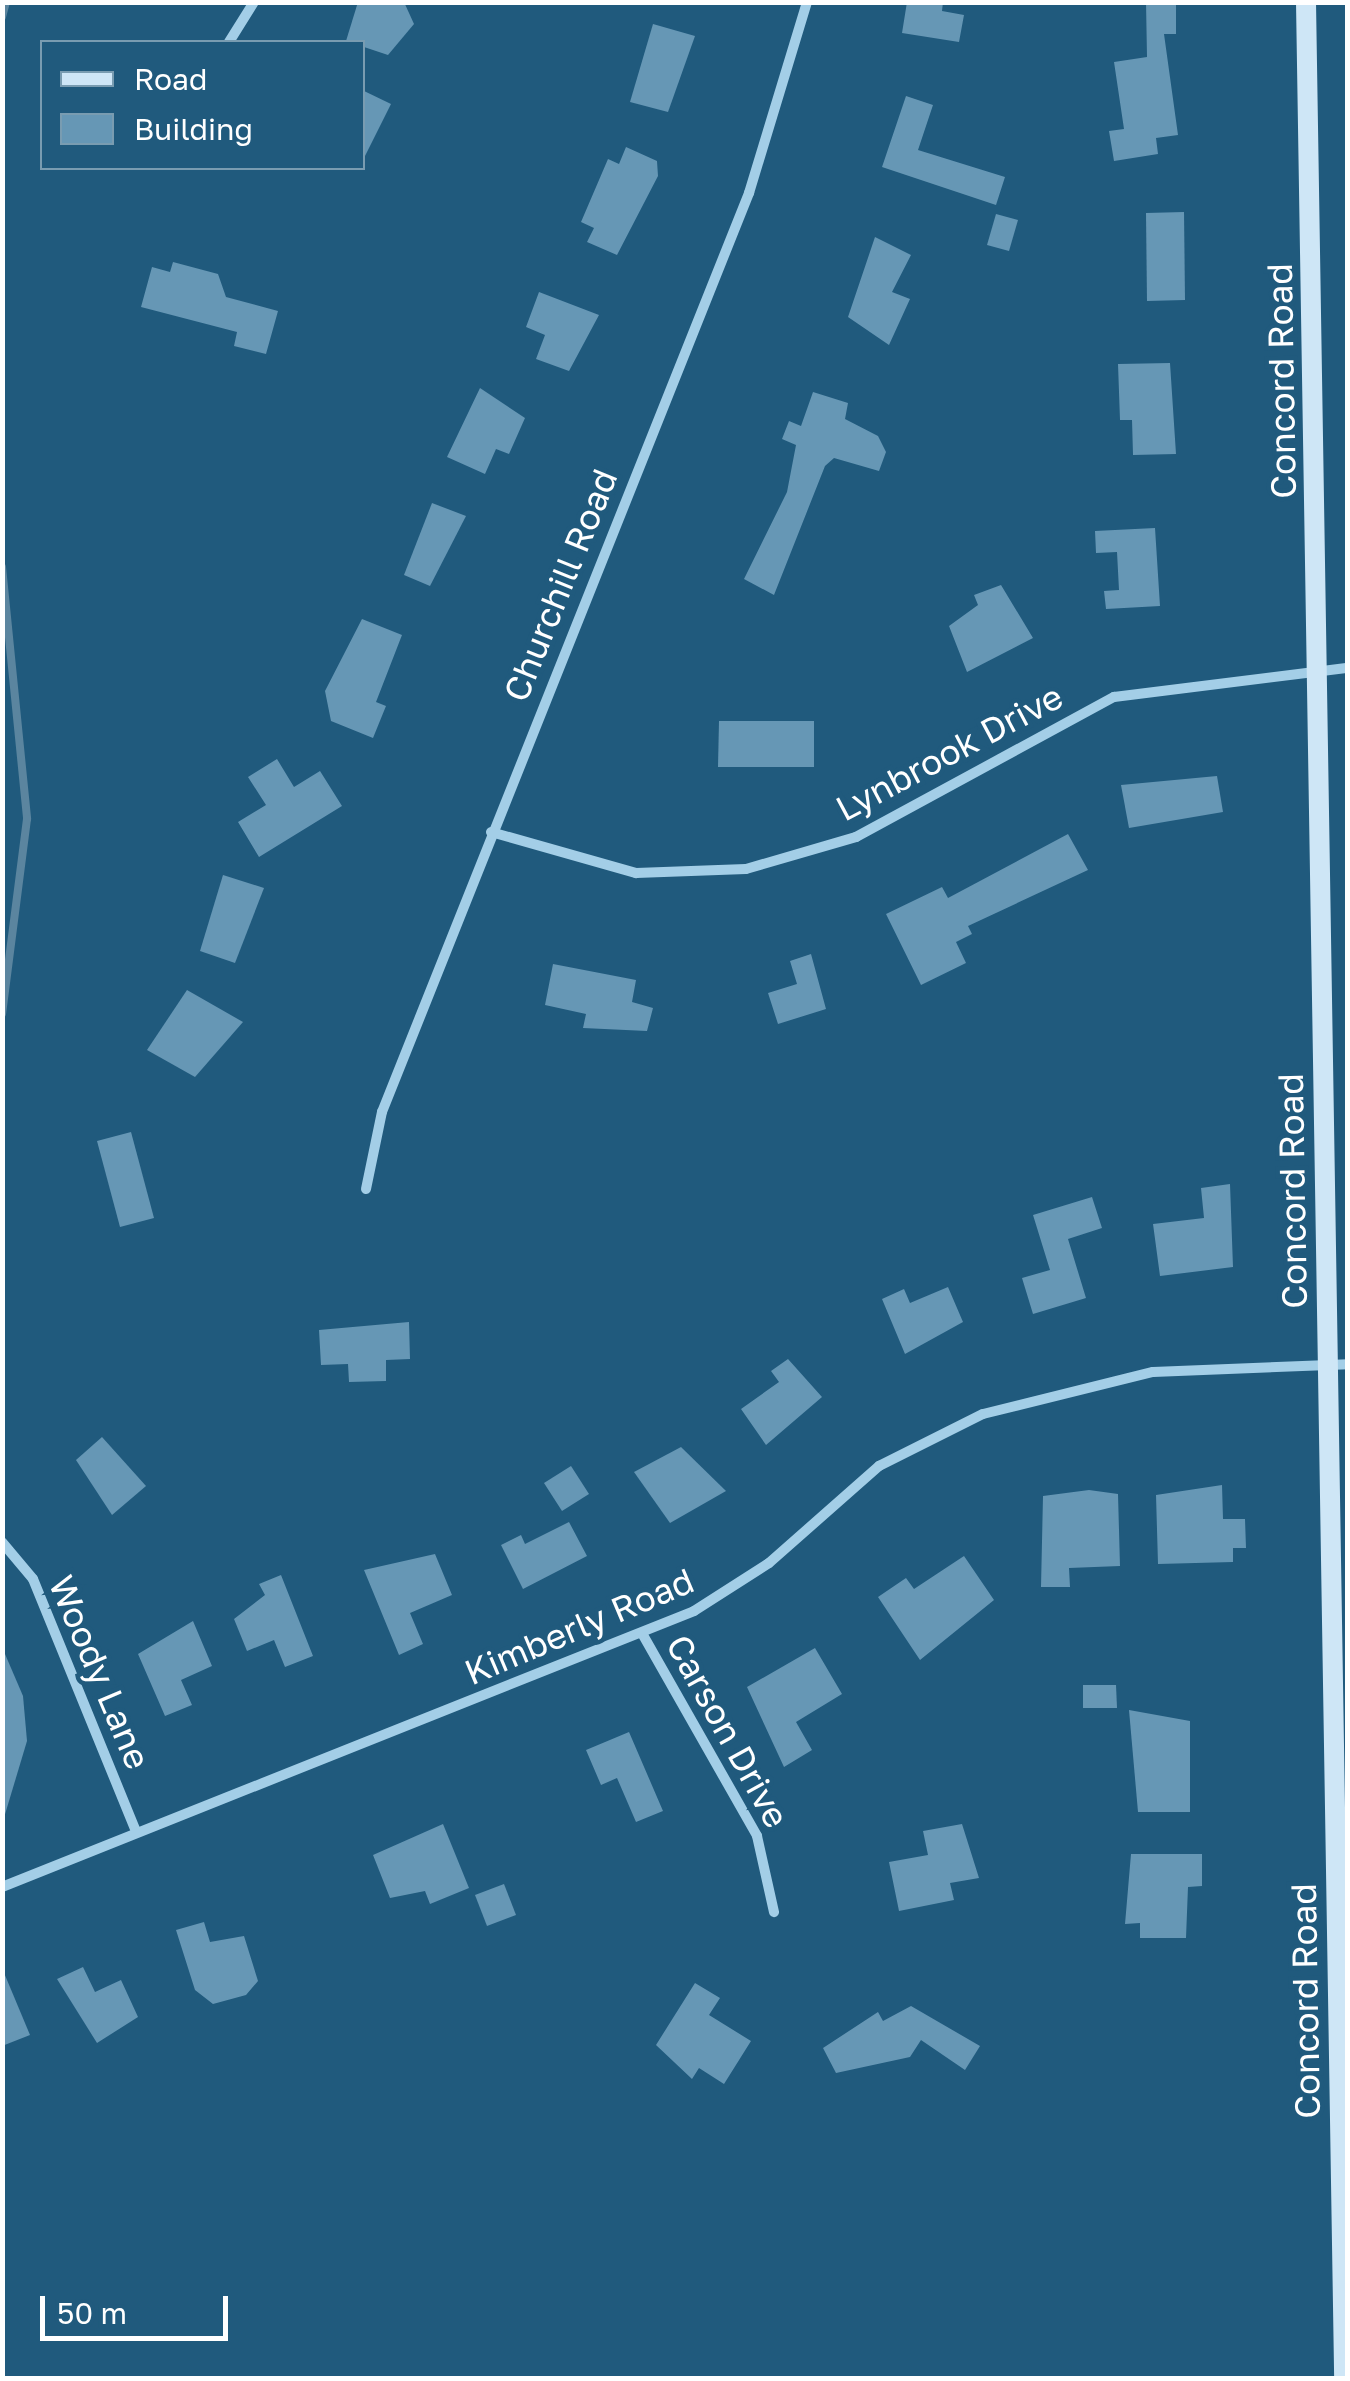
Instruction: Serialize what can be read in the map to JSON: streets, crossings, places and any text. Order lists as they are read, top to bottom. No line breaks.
{"streets":{"main road":["Concord Road"],"street":["Churchill Road","Lynbrook Drive","Kimberly Road","Woody Lane","Carson Drive"]},"crossings":[["Concord Road","Lynbrook Drive"],["Concord Road","Kimberly Road"],["Churchill Road","Lynbrook Drive"],["Kimberly Road","Woody Lane"],["Kimberly Road","Carson Drive"]],"legend":["Road","Building"],"scale_bar":"50 m"}
